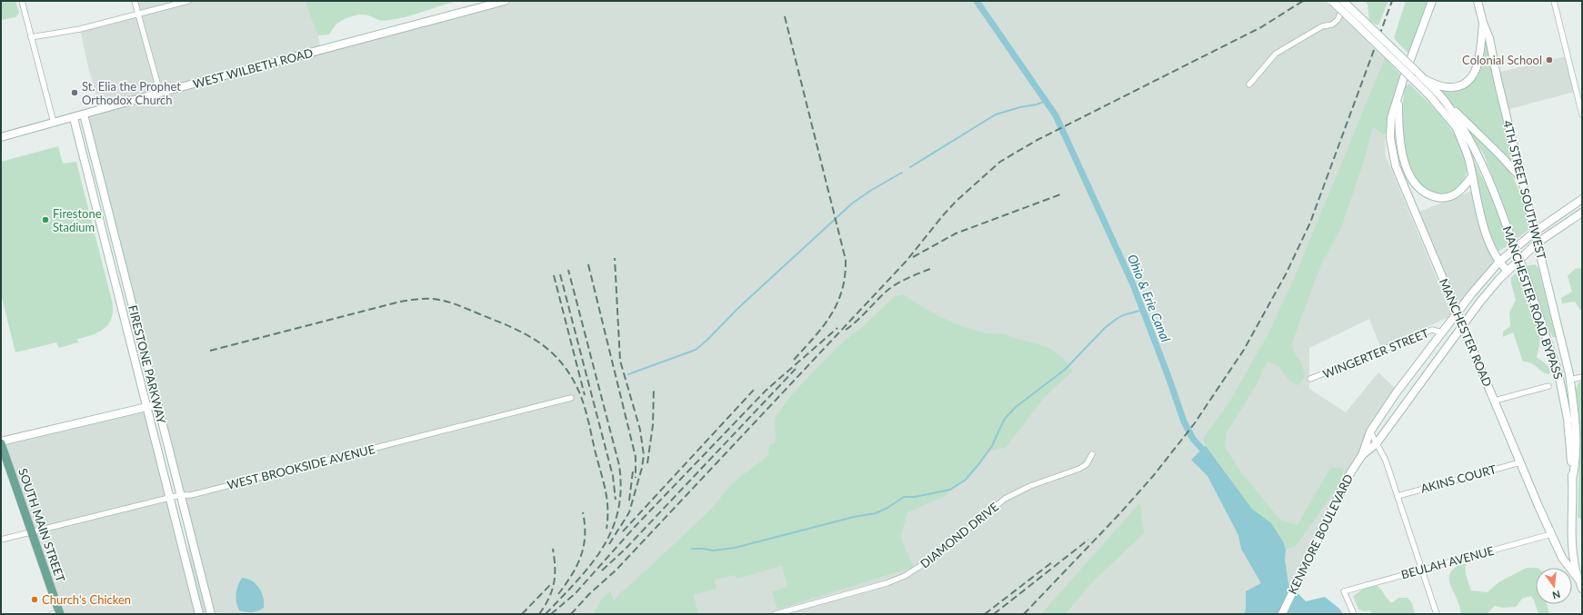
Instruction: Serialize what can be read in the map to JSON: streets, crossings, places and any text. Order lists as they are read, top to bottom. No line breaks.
{"streets":{"main road":["WEST WILBETH ROAD","4TH STREET SOUTHWEST","MANCHESTER ROAD BYPASS","MANCHESTER ROAD","FIRESTONE PARKWAY","SOUTH MAIN STREET","KENMORE BOULEVARD"],"street":["WINGERTER STREET","WEST BROOKSIDE AVENUE","AKINS COURT","DIAMOND DRIVE","BEULAH AVENUE"]},"crossings":[["WEST WILBETH ROAD","FIRESTONE PARKWAY"],["4TH STREET SOUTHWEST","MANCHESTER ROAD BYPASS"],["4TH STREET SOUTHWEST","KENMORE BOULEVARD"],["MANCHESTER ROAD BYPASS","MANCHESTER ROAD"],["MANCHESTER ROAD","AKINS COURT"],["MANCHESTER ROAD","KENMORE BOULEVARD"],["MANCHESTER ROAD","BEULAH AVENUE"],["WINGERTER STREET","KENMORE BOULEVARD"],["FIRESTONE PARKWAY","WEST BROOKSIDE AVENUE"],["WEST BROOKSIDE AVENUE","SOUTH MAIN STREET"]],"water":["Ohio & Erie Canal"],"places":["Colonial School","St. Elia the Prophet Orthodox Church","Firestone Stadium","Church's Chicken"],"north":"bottom"}
